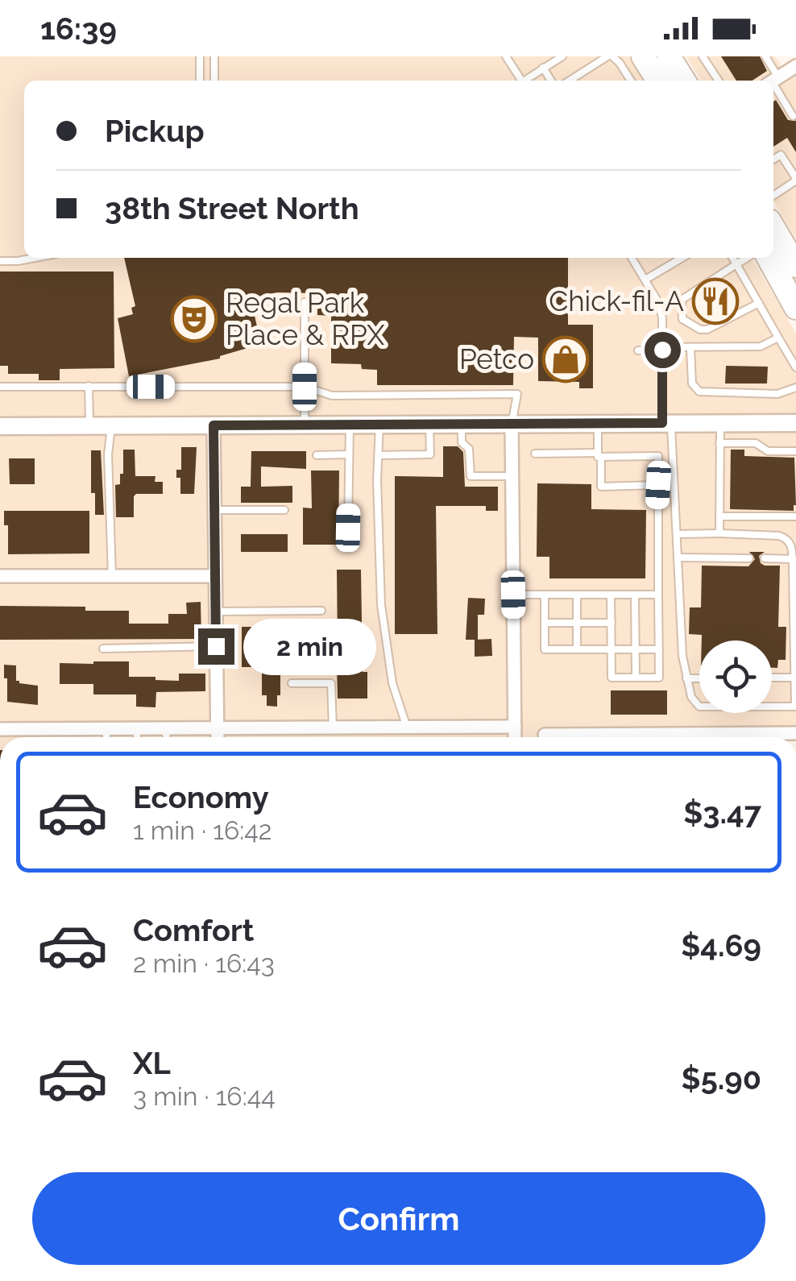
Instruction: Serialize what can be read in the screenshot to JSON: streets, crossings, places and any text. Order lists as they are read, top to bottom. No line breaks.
{"places":{"restaurant":["Chick-fil-A"],"theatre":["Regal Park Place & RPX"],"shop":["Petco"]},"page":{"status":"16:39","banner":["Pickup","38th Street North"],"bubble":"2 min","list":[{"name":"Economy","note":"1 min · 16:42","value":"$3.47"},{"name":"Comfort","note":"2 min · 16:43","value":"$4.69"},{"name":"XL","note":"3 min · 16:44","value":"$5.90"}],"buttons":"Confirm"}}
